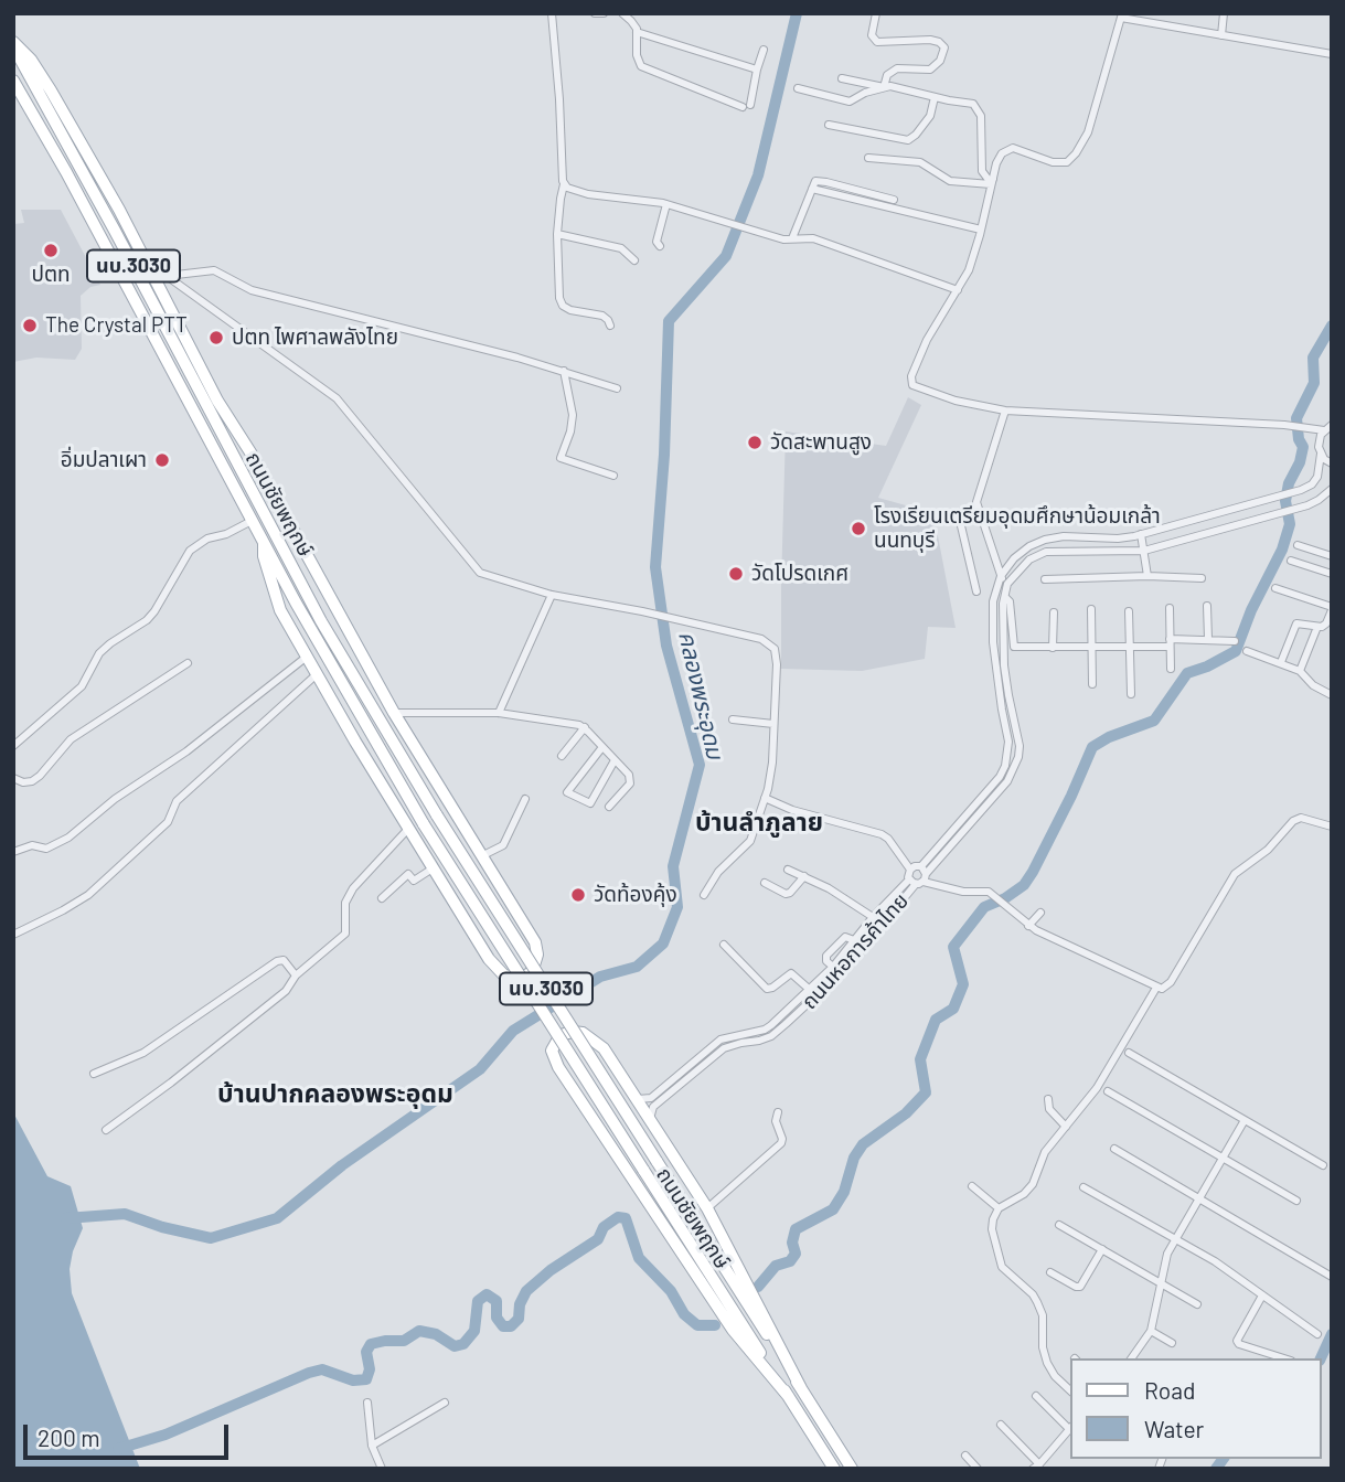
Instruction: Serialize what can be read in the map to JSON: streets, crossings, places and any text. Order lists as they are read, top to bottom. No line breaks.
{"streets":{"main road":["นบ.3030","ถนนชัยพฤกษ์"],"street":["ถนนหอการค้าไทย"]},"districts":["บ้านลำภูลาย","บ้านปากคลองพระอุดม"],"water":["คลองพระอุดม"],"places":["ปตท","The Crystal PTT","ปตท ไพศาลพลังไทย","วัดสะพานสูง","อิ่มปลาเผา","โรงเรียนเตรียมอุดมศึกษาน้อมเกล้า นนทบุรี","วัดโปรดเกศ","วัดท้องคุ้ง"],"legend":["Road","Water"],"scale_bar":"200 m"}
